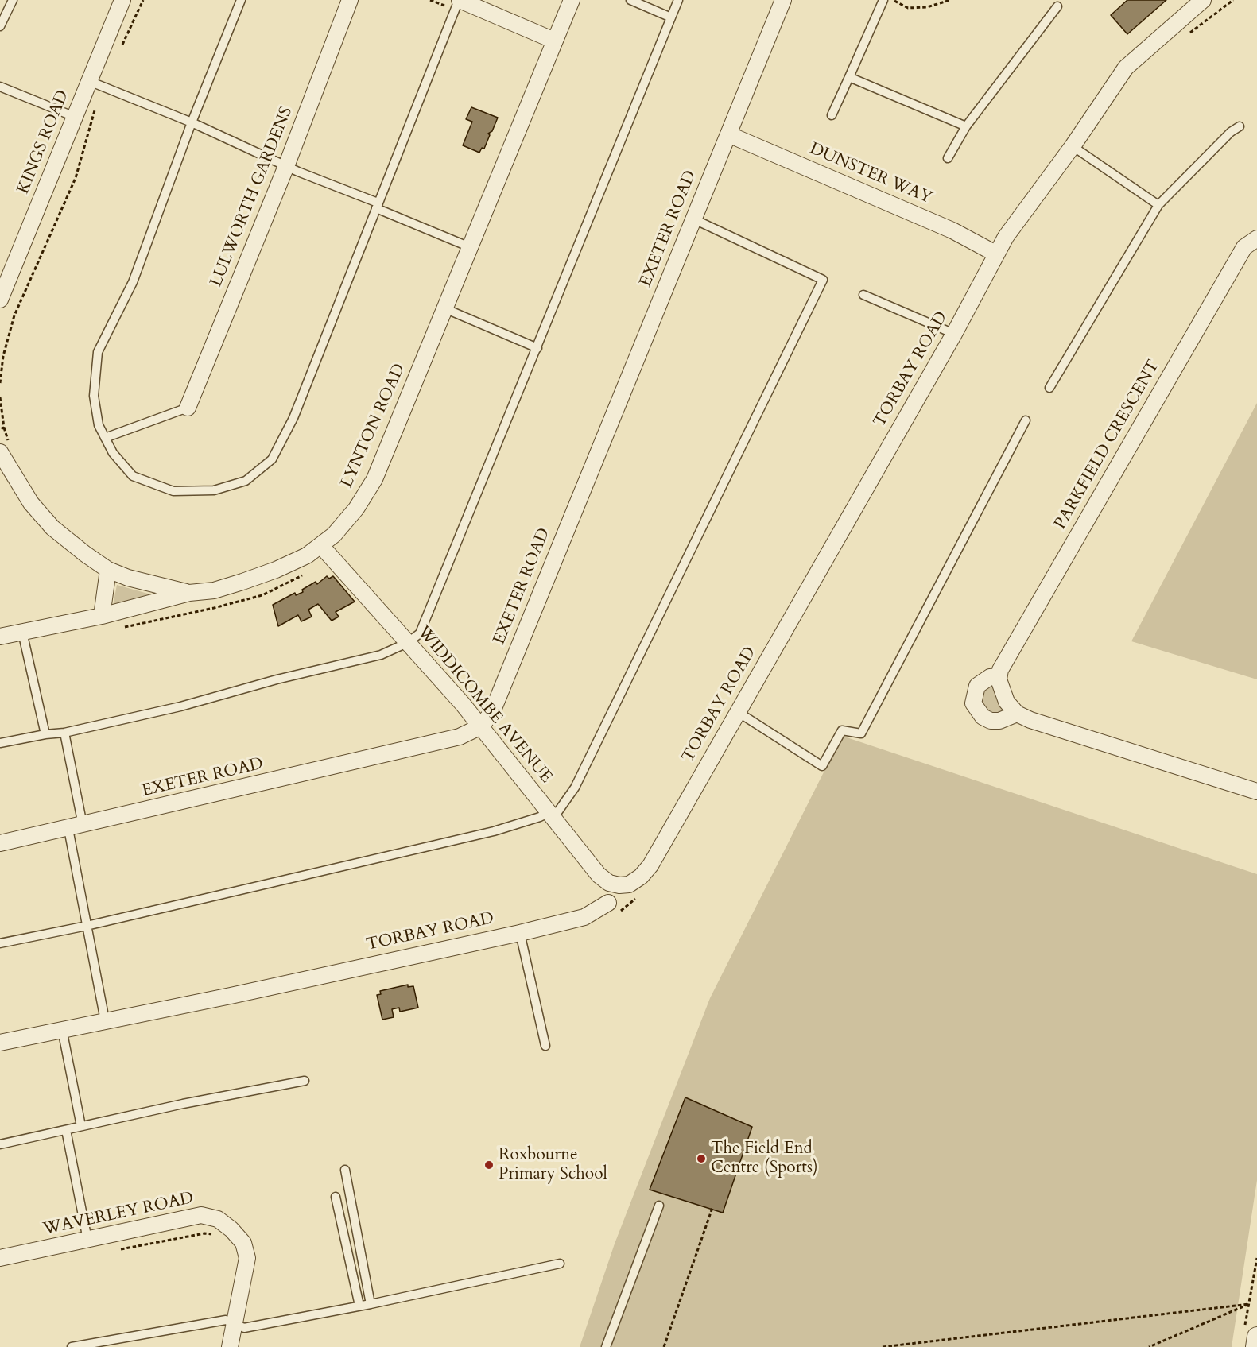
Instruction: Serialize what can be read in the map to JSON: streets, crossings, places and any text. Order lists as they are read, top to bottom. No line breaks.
{"streets":{"street":["KINGS ROAD","DUNSTER WAY","LULWORTH GARDENS","EXETER ROAD","TORBAY ROAD","LYNTON ROAD","PARKFIELD CRESCENT","WIDDICOMBE AVENUE","WAVERLEY ROAD"]},"crossings":[["DUNSTER WAY","EXETER ROAD"],["DUNSTER WAY","TORBAY ROAD"],["EXETER ROAD","WIDDICOMBE AVENUE"],["TORBAY ROAD","WIDDICOMBE AVENUE"],["LYNTON ROAD","WIDDICOMBE AVENUE"]],"places":["The Field End Centre (Sports)","Roxbourne Primary School"]}
